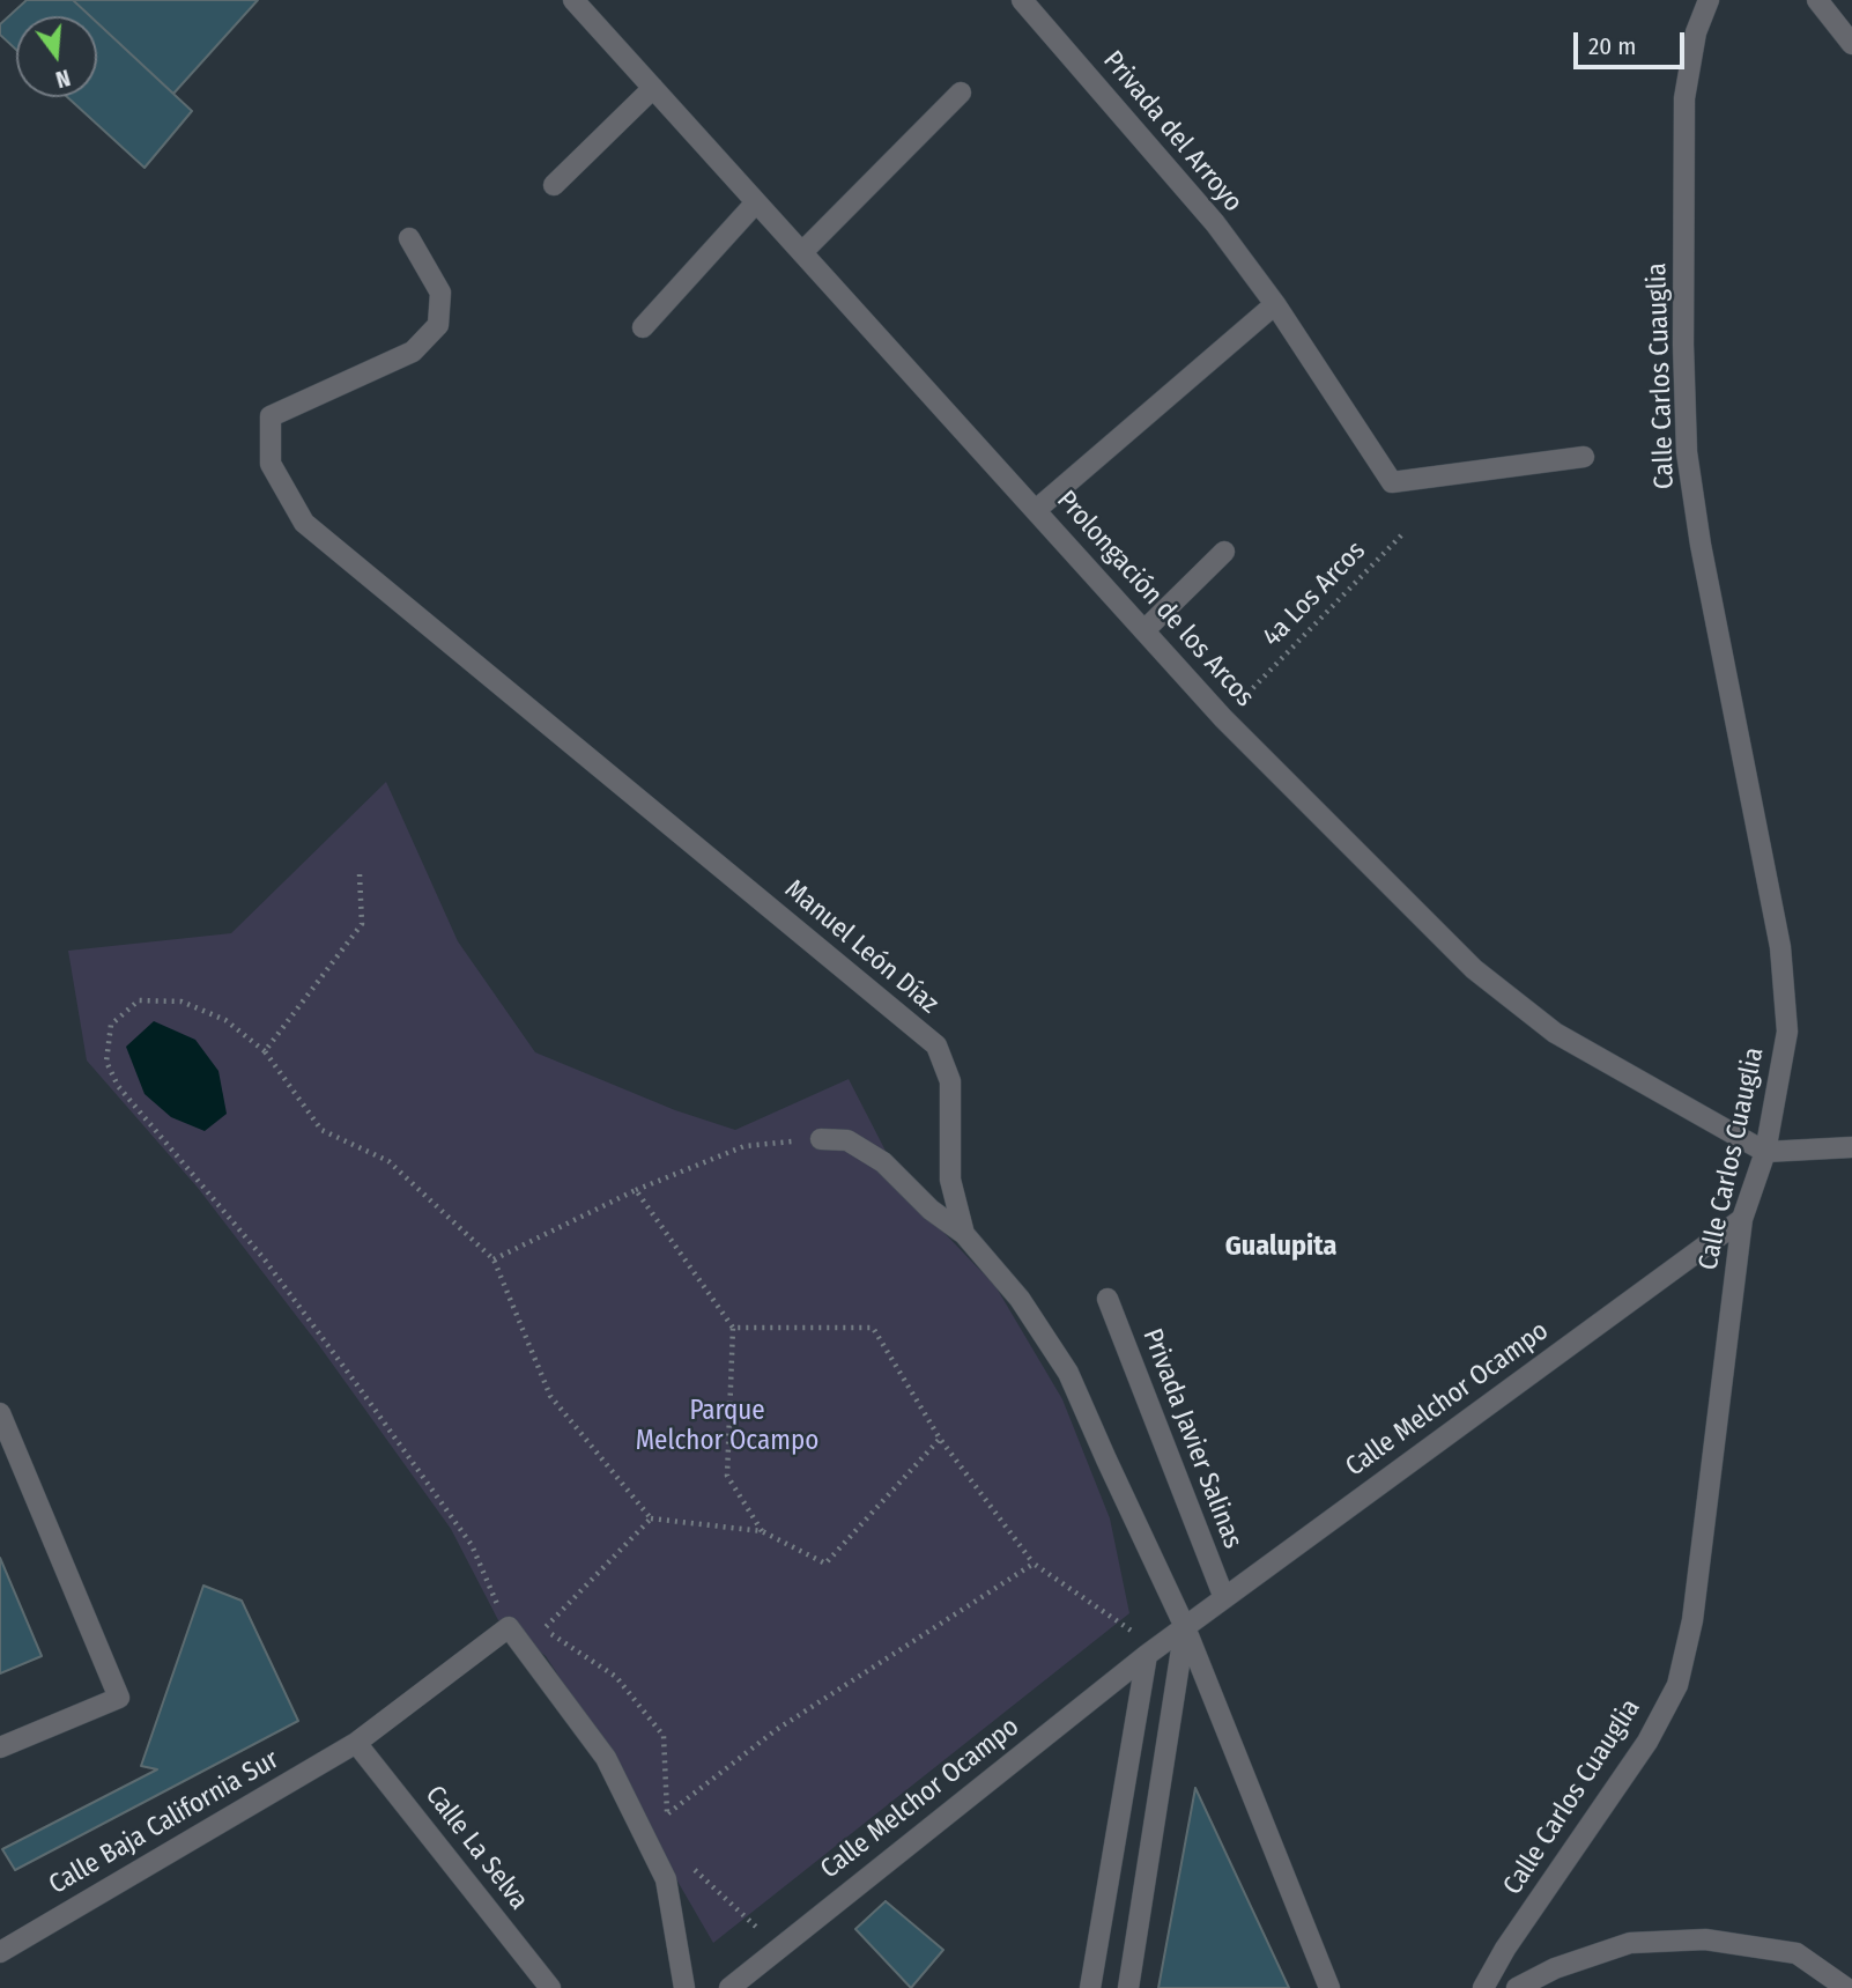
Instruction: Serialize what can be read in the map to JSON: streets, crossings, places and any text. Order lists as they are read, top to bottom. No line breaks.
{"streets":{"street":["Privada del Arroyo","Calle Carlos Cuauglia","Prolongación de los Arcos","Manuel León Díaz","Calle Melchor Ocampo","Privada Javier Salinas","Calle Baja California Sur","Calle La Selva"],"path":["4a Los Arcos"]},"crossings":[["Calle Carlos Cuauglia","Prolongación de los Arcos"],["Calle Carlos Cuauglia","Calle Melchor Ocampo"],["4a Los Arcos","Prolongación de los Arcos"],["Manuel León Díaz","Calle Melchor Ocampo"],["Calle Melchor Ocampo","Privada Javier Salinas"],["Calle Baja California Sur","Calle La Selva"]],"districts":["Gualupita"],"parks":["Parque Melchor Ocampo"],"scale_bar":"20 m","north":"bottom"}
